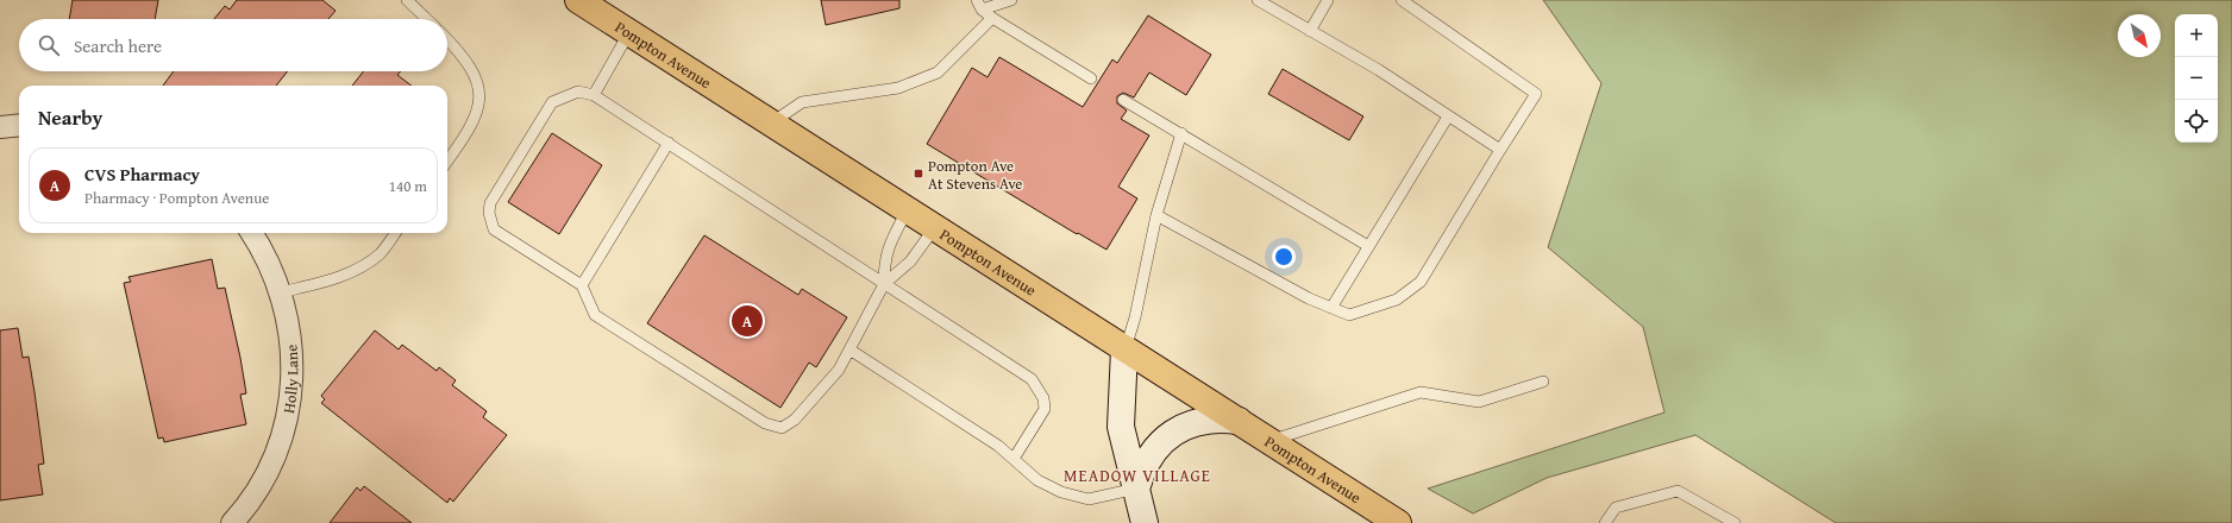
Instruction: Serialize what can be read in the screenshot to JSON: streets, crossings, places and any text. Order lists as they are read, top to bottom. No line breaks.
{"streets":{"main road":["Pompton Avenue"],"street":["Holly Lane"]},"districts":["MEADOW VILLAGE"],"places":{"transit":["Pompton Ave At Stevens Ave"]},"north":"bottom right","page":{"map_buttons":["+","−"],"search":"Search here","heading":"Nearby","list":[{"mark":"A","name":"CVS Pharmacy","note":"Pharmacy · Pompton Avenue","value":"140 m"}],"pins":"A"}}
